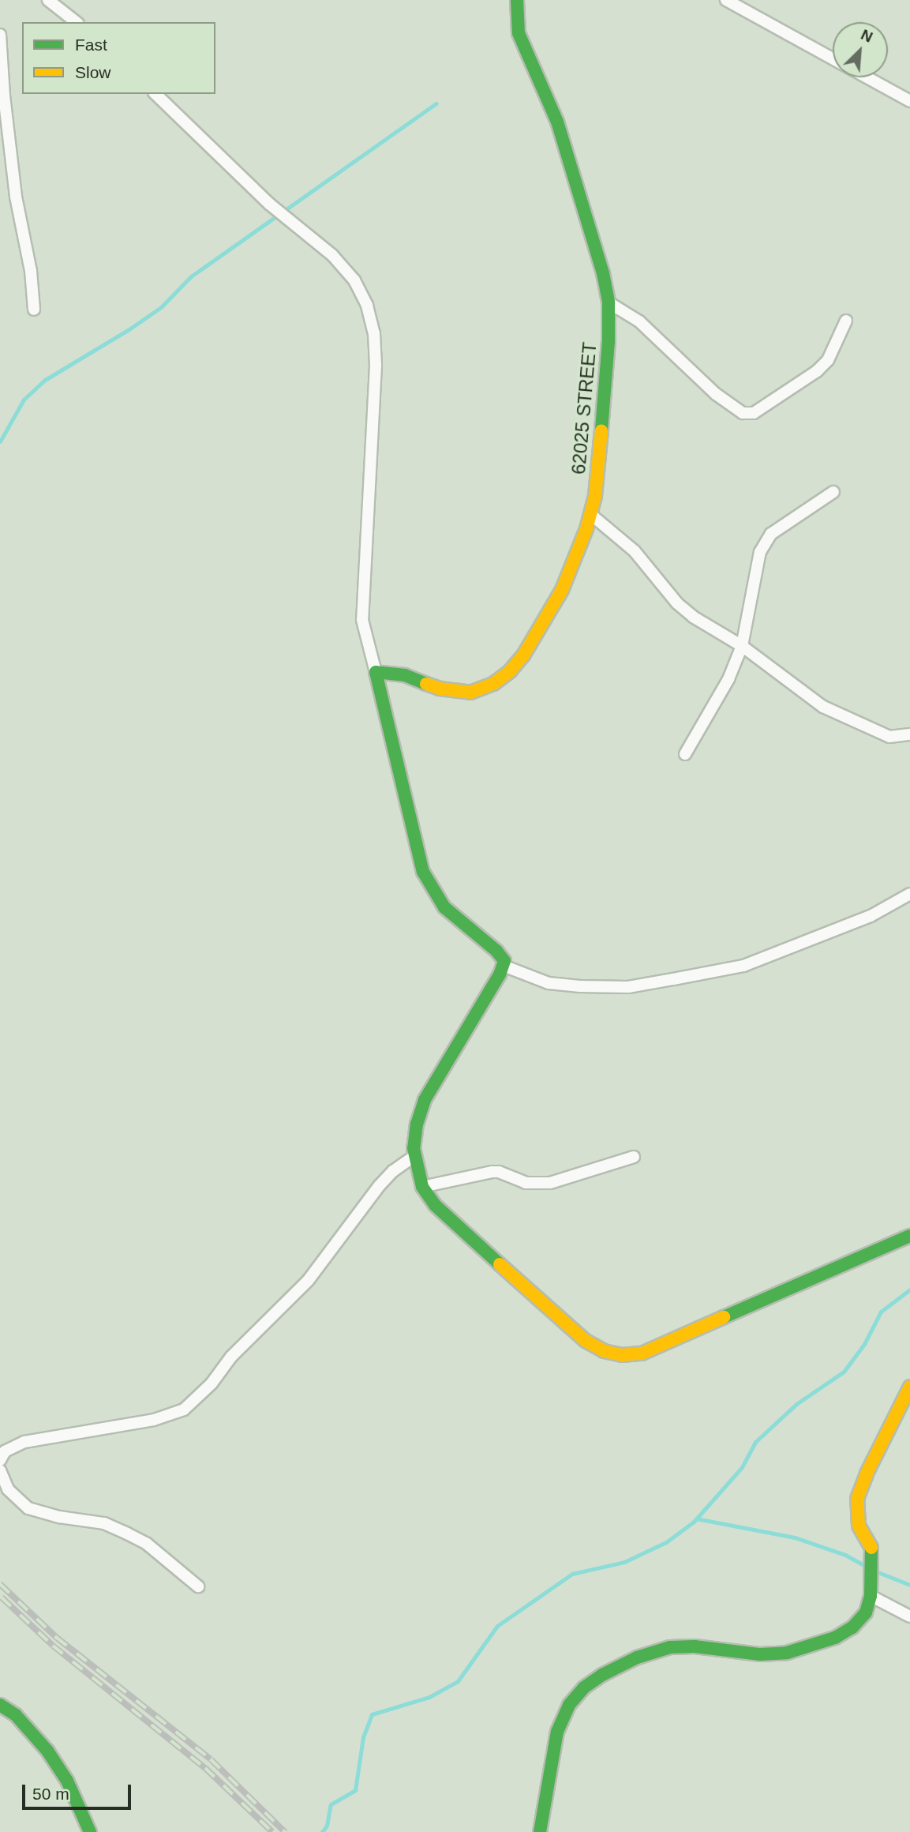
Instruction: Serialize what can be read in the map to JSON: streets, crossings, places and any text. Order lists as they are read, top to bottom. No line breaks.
{"streets":{"street":["62025 STREET"]},"legend":["Fast","Slow"],"scale_bar":"50 m","north":"top right"}
